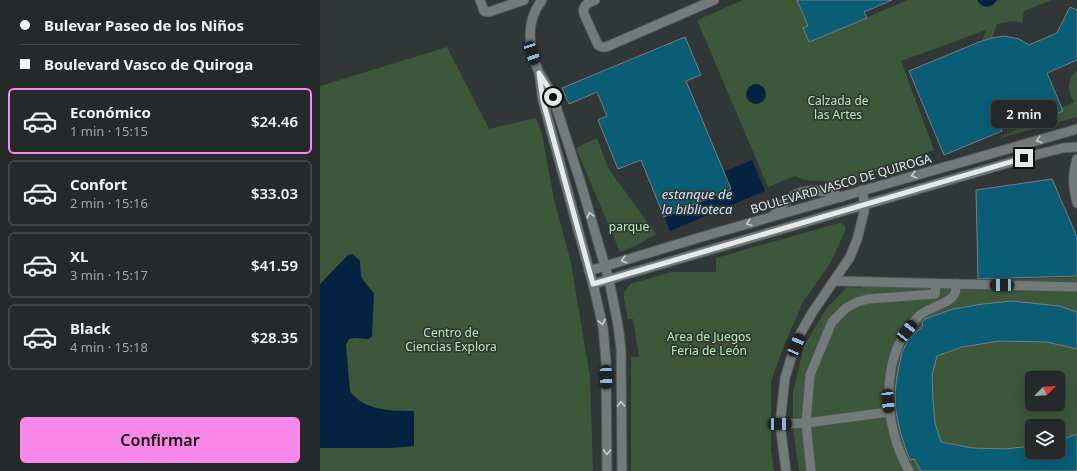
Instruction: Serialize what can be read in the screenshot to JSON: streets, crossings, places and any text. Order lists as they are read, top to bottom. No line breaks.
{"streets":{"street":["BOULEVARD VASCO DE QUIROGA"]},"water":["estanque de la biblioteca"],"parks":["Calzada de las Artes","parque","Centro de Ciencias Explora","Area de Juegos Feria de León"],"north":"top right","page":{"banner":["Bulevar Paseo de los Niños","Boulevard Vasco de Quiroga"],"list":[{"name":"Económico","note":"1 min · 15:15","value":"$24.46"},{"name":"Confort","note":"2 min · 15:16","value":"$33.03"},{"name":"XL","note":"3 min · 15:17","value":"$41.59"},{"name":"Black","note":"4 min · 15:18","value":"$28.35"}],"bubble":"2 min","buttons":"Confirmar"}}
